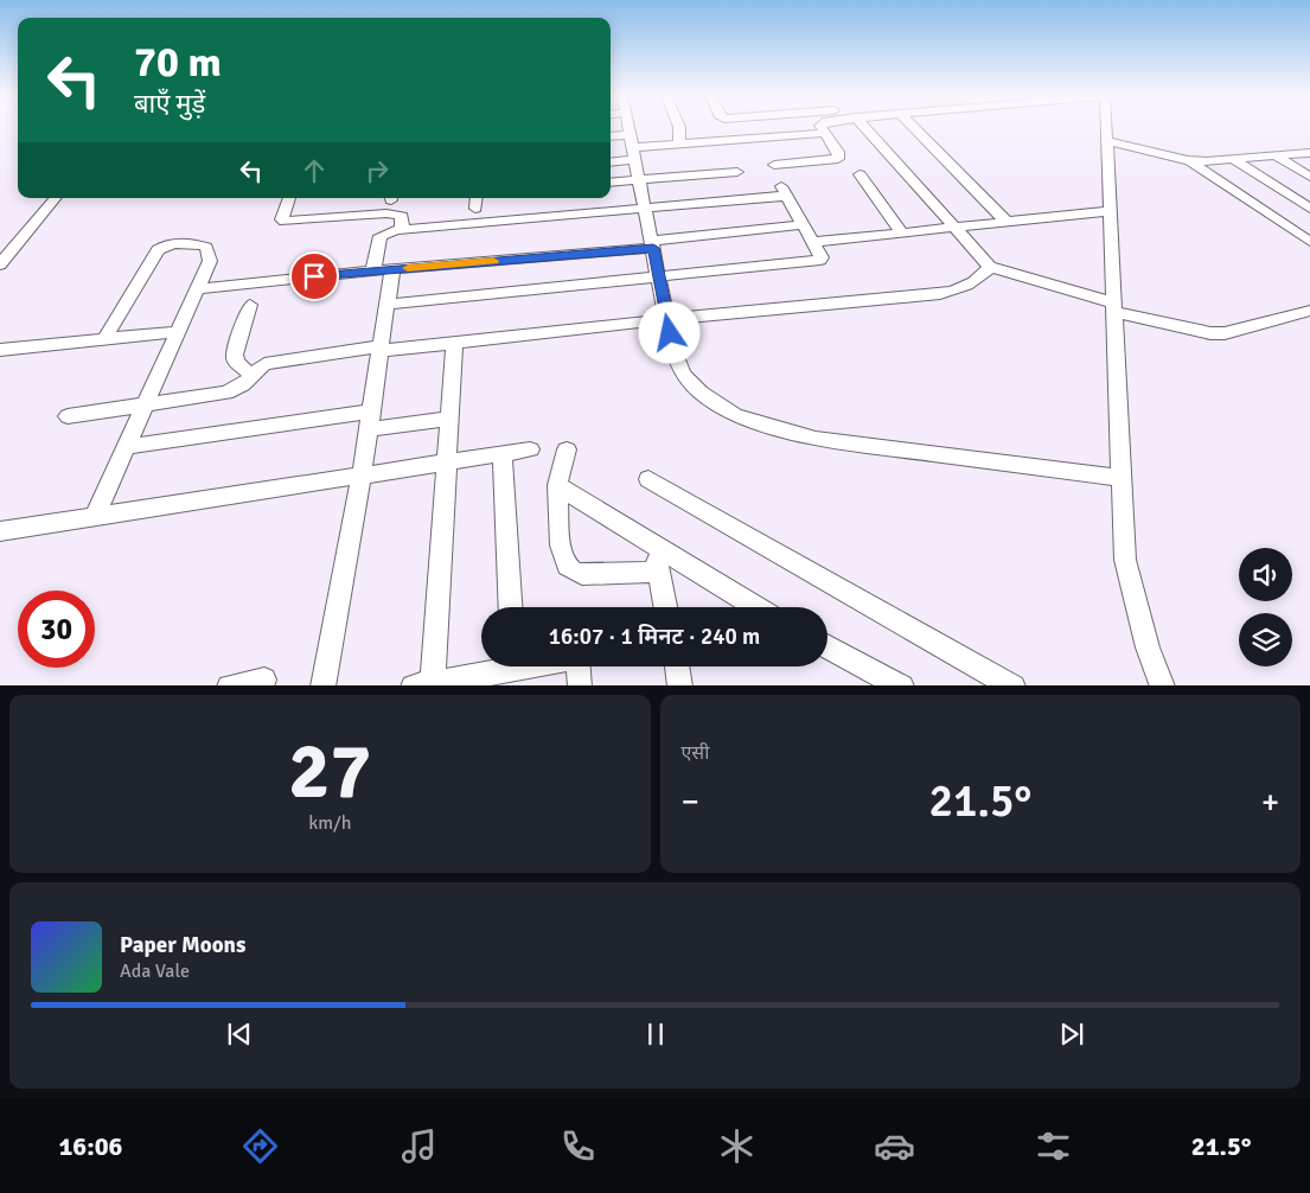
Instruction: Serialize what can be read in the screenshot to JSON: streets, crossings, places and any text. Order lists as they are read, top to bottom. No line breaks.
{"page":{"turn":["70 m","बाएँ मुड़ें"],"limit":"30","trip":"16:07 · 1 मिनट · 240 m","tile":[["27","km/h"],"एसी"],"heat":["−","21.5°","+"],"song":["Paper Moons","Ada Vale"],"tabs":["16:06","21.5°"]}}
